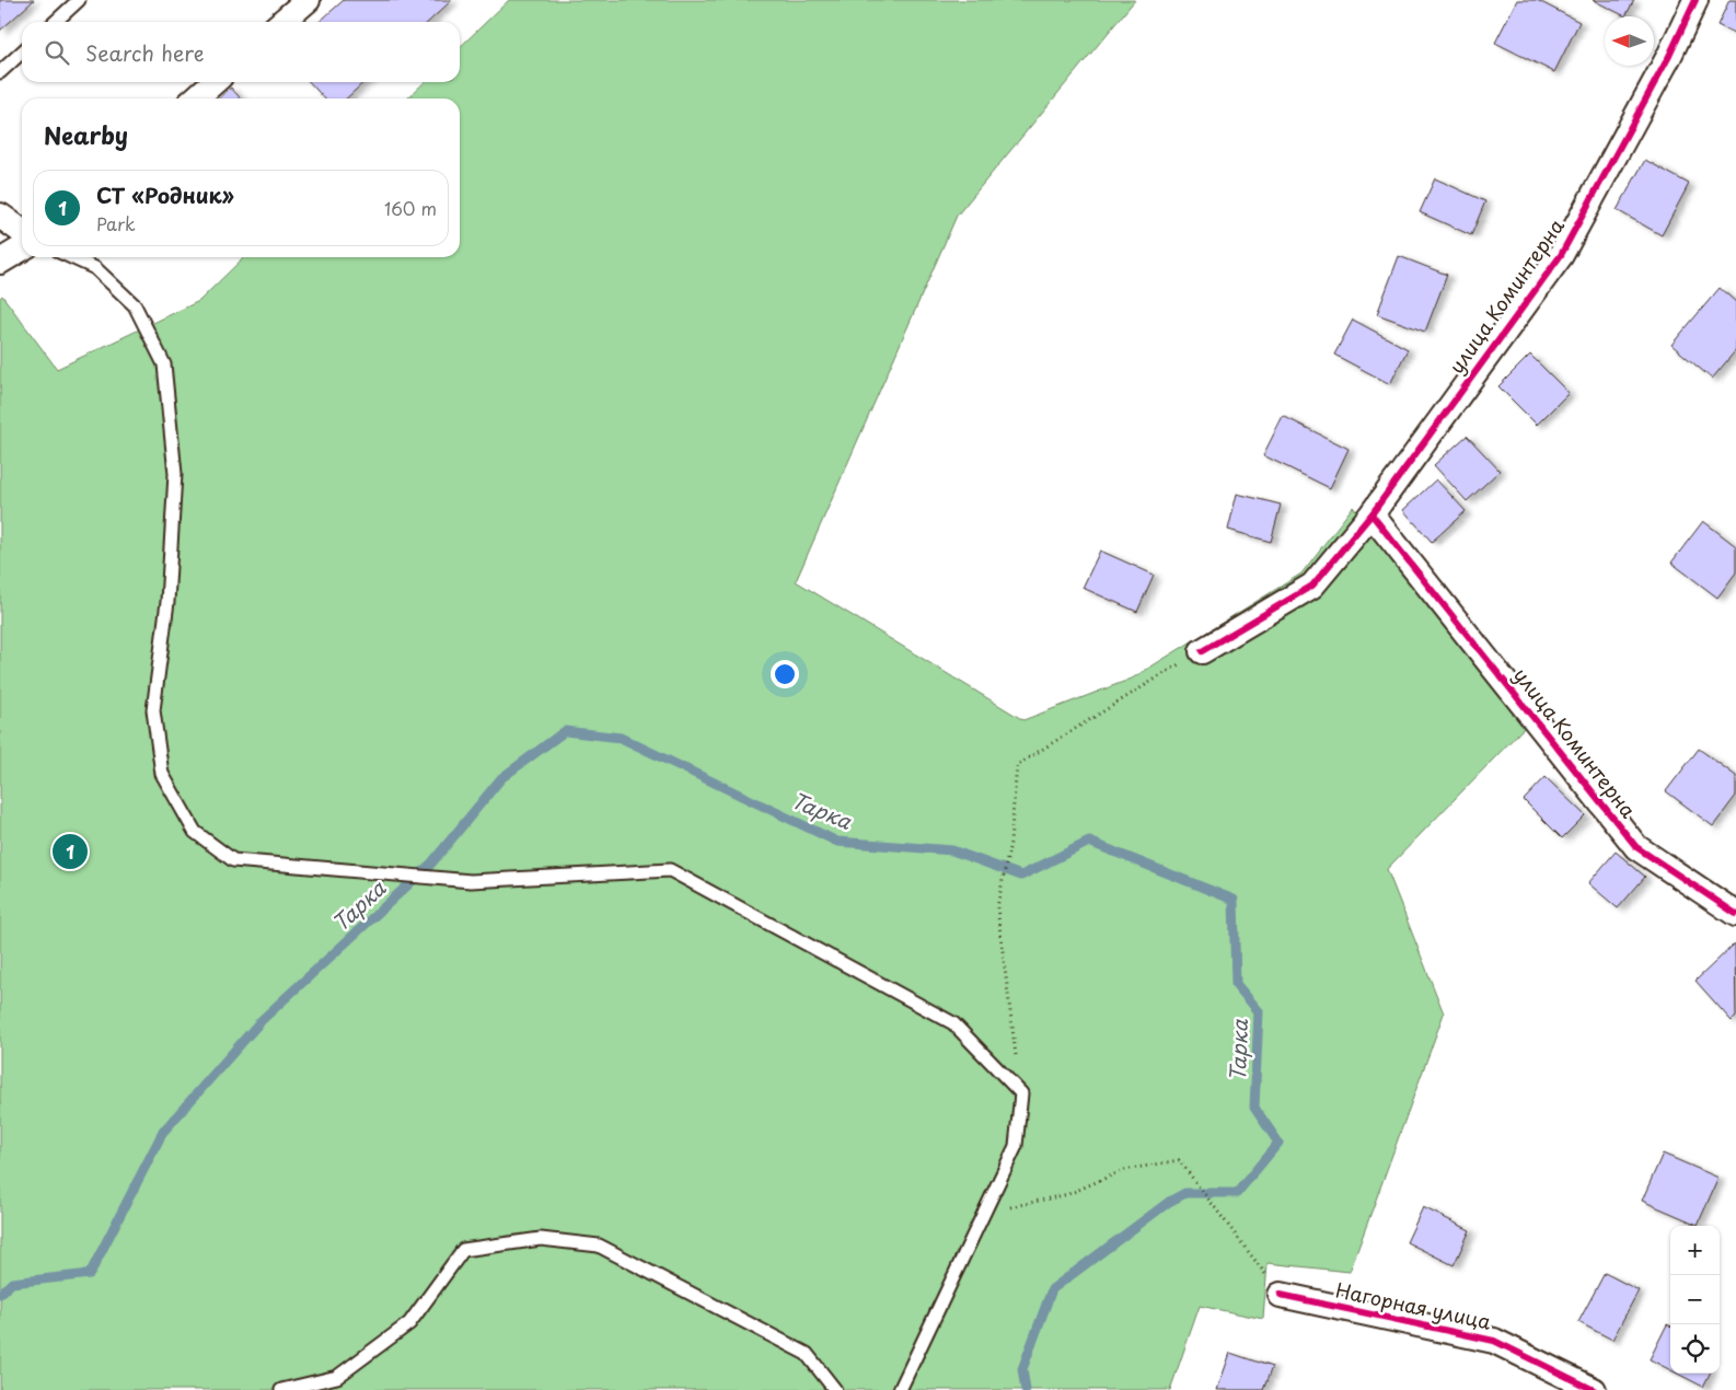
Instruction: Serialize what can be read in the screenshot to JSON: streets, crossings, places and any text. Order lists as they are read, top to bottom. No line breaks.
{"streets":{"street":["улица Коминтерна","Нагорная улица"]},"water":["Тарка"],"north":"left","page":{"search":"Search here","heading":"Nearby","list":[{"mark":"1","name":"СТ «Родник»","note":"Park","value":"160 m"}],"pins":"1","map_buttons":["+","−"]}}
